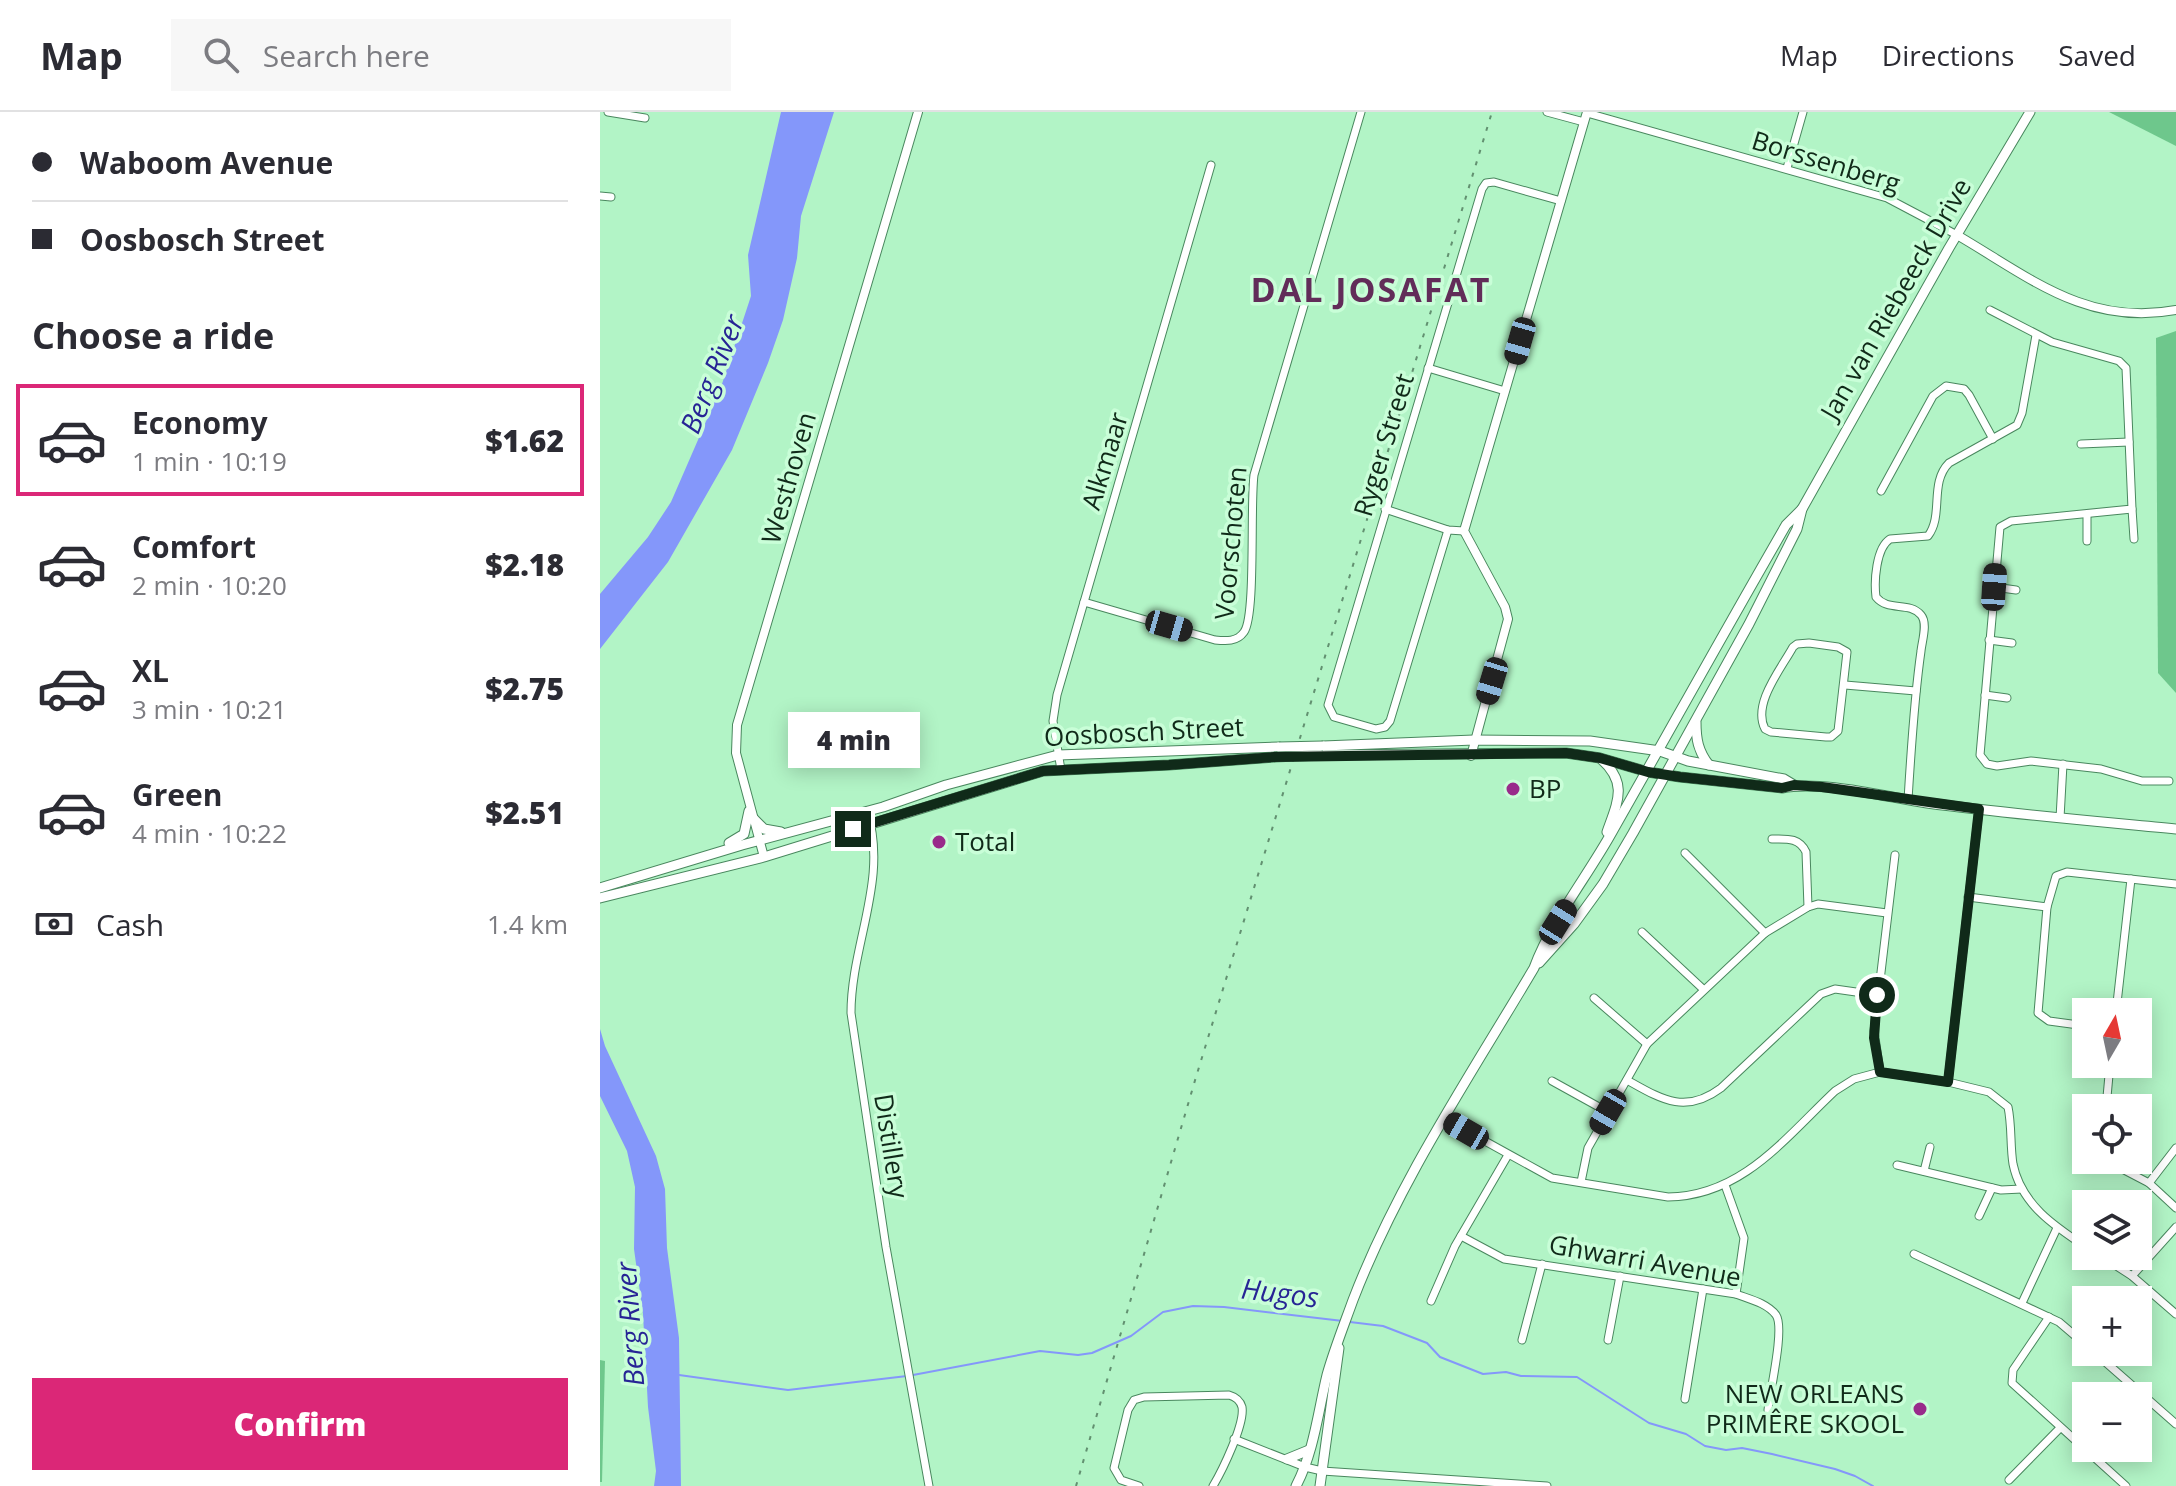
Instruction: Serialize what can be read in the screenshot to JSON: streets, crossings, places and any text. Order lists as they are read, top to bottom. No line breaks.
{"streets":{"main road":["Jan van Riebeeck Drive","Oosbosch Street"],"street":["Borssenberg","Ryger Street","Alkmaar","Westhoven","Voorschoten","Distillery","Ghwarri Avenue"]},"crossings":[["Borssenberg","Jan van Riebeeck Drive"],["Jan van Riebeeck Drive","Oosbosch Street"],["Alkmaar","Voorschoten"],["Alkmaar","Oosbosch Street"],["Westhoven","Oosbosch Street"],["Oosbosch Street","Distillery"]],"districts":["DAL JOSAFAT"],"water":["Berg River","Hugos"],"places":["BP","Total","NEW ORLEANS PRIMÊRE SKOOL"],"north":"top","page":{"header":"Map","search":"Search here","nav":["Map","Directions","Saved"],"banner":["Waboom Avenue","Oosbosch Street"],"heading":"Choose a ride","list":[{"name":"Economy","note":"1 min · 10:19","value":"$1.62"},{"name":"Comfort","note":"2 min · 10:20","value":"$2.18"},{"name":"XL","note":"3 min · 10:21","value":"$2.75"},{"name":"Green","note":"4 min · 10:22","value":"$2.51"}],"bubble":"4 min","pay":["Cash","1.4 km"],"map_buttons":["+","−"],"buttons":"Confirm"}}
